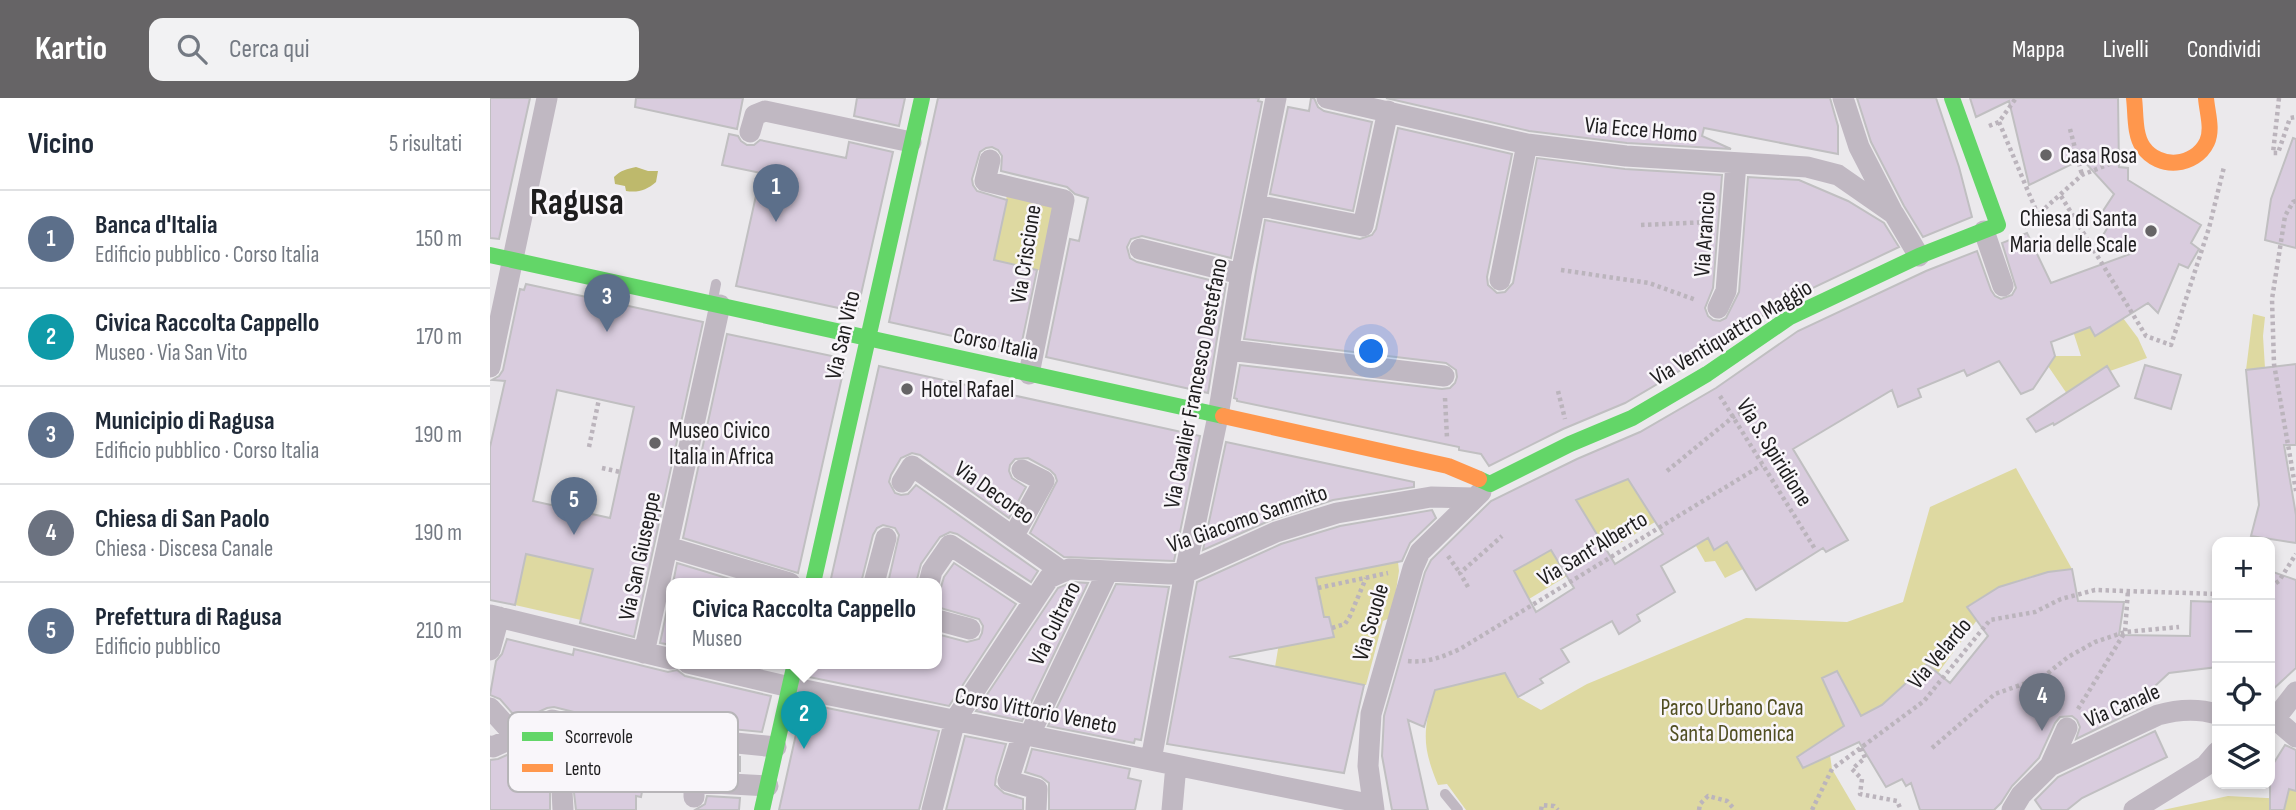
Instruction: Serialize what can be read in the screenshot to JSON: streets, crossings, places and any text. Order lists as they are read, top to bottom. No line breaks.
{"streets":{"street":["Via Ecce Homo","Via Arancio","Via Criscione","Via Ventiquattro Maggio","Via San Vito","Corso Italia","Via Cavalier Francesco Destefano","Via Decoreo","Via Giacomo Sammito","Via San Giuseppe","Via Scuole","Via Cultraro","Via Canale","Corso Vittorio Veneto"],"path":["Via S. Spiridione","Via Sant'Alberto","Via Velardo"]},"crossings":[["Via Ecce Homo","Via Arancio"],["Via Ecce Homo","Via Ventiquattro Maggio"],["Via Criscione","Corso Italia"],["Via Ventiquattro Maggio","Corso Italia"],["Via Ventiquattro Maggio","Via S. Spiridione"],["Via Ventiquattro Maggio","Via Scuole"],["Via San Vito","Corso Italia"],["Corso Italia","Via Cavalier Francesco Destefano"],["Corso Italia","Via San Giuseppe"],["Corso Italia","Via Scuole"],["Via Cavalier Francesco Destefano","Via Giacomo Sammito"],["Via Cavalier Francesco Destefano","Corso Vittorio Veneto"],["Via S. Spiridione","Via Sant'Alberto"],["Via Decoreo","Via Giacomo Sammito"],["Via Giacomo Sammito","Via Scuole"],["Via Giacomo Sammito","Via Cultraro"],["Via Scuole","Corso Vittorio Veneto"],["Via Cultraro","Corso Vittorio Veneto"]],"districts":["Ragusa"],"parks":["Parco Urbano Cava Santa Domenica"],"places":["Casa Rosa","Chiesa di Santa Maria delle Scale","Hotel Rafael","Museo Civico Italia in Africa"],"legend":["Scorrevole","Lento"],"page":{"header":"Kartio","search":"Cerca qui","nav":["Mappa","Livelli","Condividi"],"heading":["Vicino","5 risultati"],"pins":["1","3","5","4","2"],"list":[{"mark":"1","name":"Banca d'Italia","note":"Edificio pubblico · Corso Italia","value":"150 m"},{"mark":"2","name":"Civica Raccolta Cappello","note":"Museo · Via San Vito","value":"170 m"},{"mark":"3","name":"Municipio di Ragusa","note":"Edificio pubblico · Corso Italia","value":"190 m"},{"mark":"4","name":"Chiesa di San Paolo","note":"Chiesa · Discesa Canale","value":"190 m"},{"mark":"5","name":"Prefettura di Ragusa","note":"Edificio pubblico","value":"210 m"}],"map_buttons":["+","−"],"popup":["Civica Raccolta Cappello","Museo"]}}
